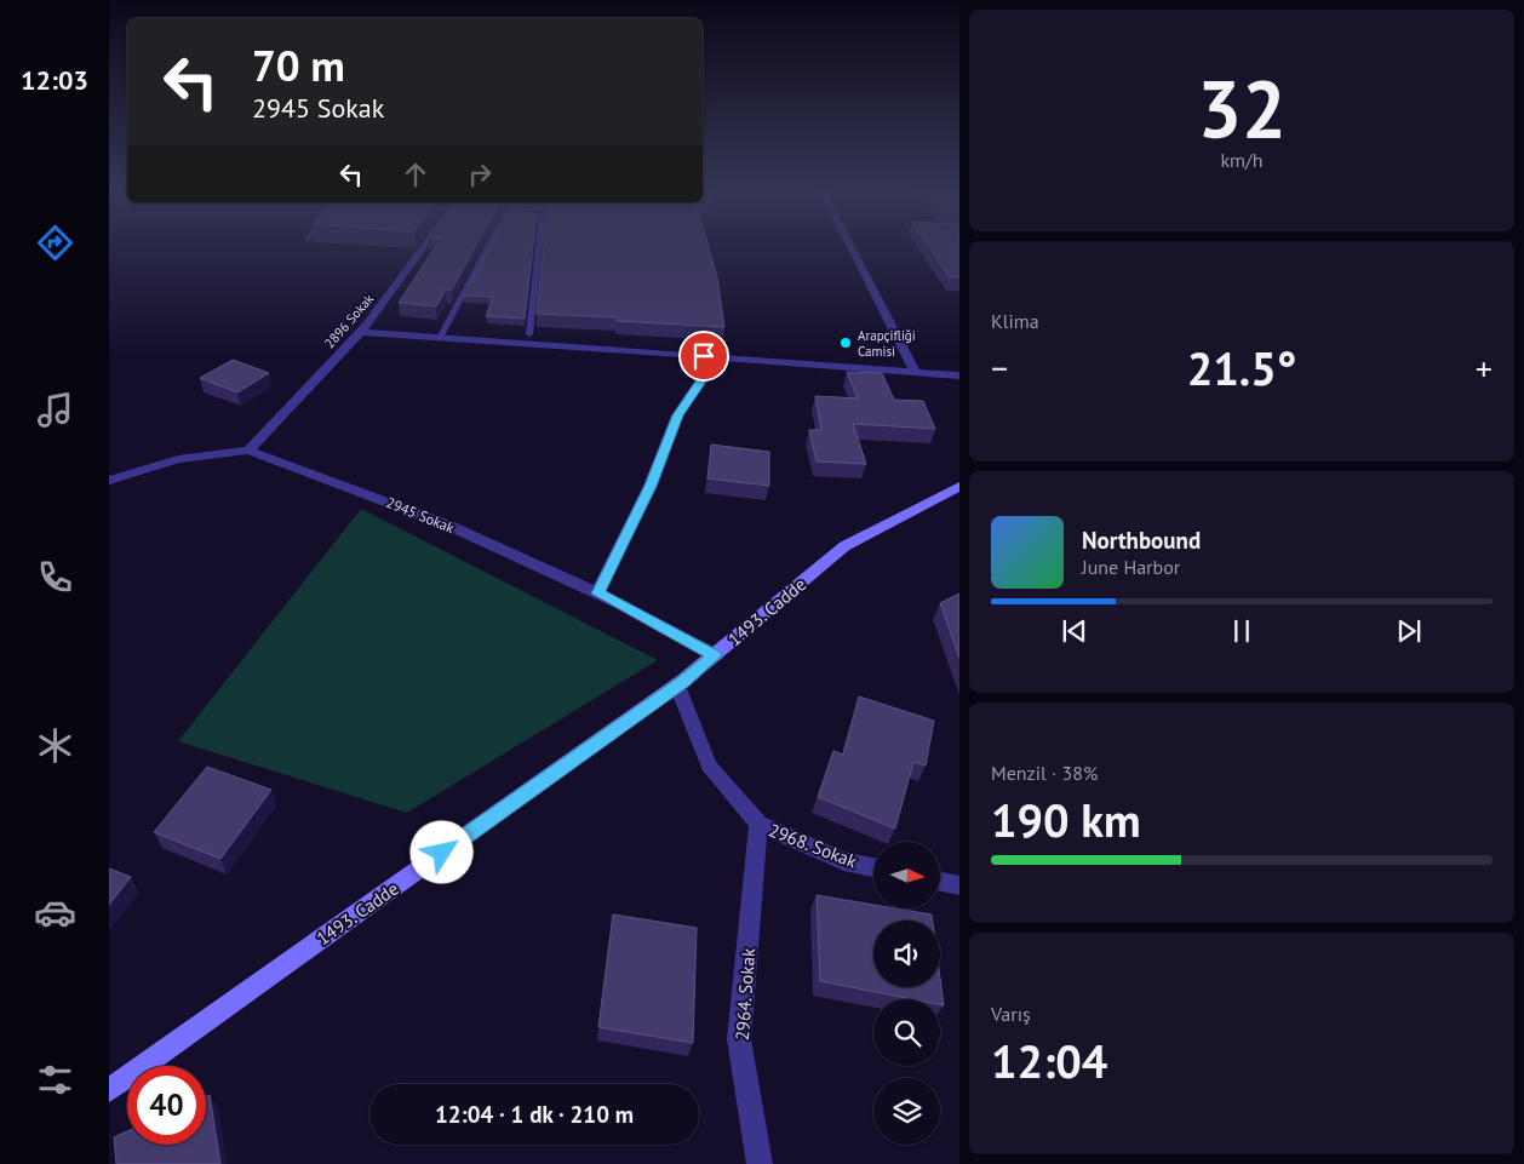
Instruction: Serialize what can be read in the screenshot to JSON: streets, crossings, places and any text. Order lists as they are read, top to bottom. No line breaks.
{"streets":{"street":["2896 Sokak","2945 Sokak","1493. Cadde","2968. Sokak","2964. Sokak"]},"crossings":[["2896 Sokak","2945 Sokak"],["2945 Sokak","1493. Cadde"],["1493. Cadde","2968. Sokak"],["2968. Sokak","2964. Sokak"]],"places":["Arapçifliği Camisi"],"north":"right","page":{"tabs":"12:03","tile":[["32","km/h"],"Klima",["Menzil · 38%","190 km"],["Varış","12:04"]],"turn":["70 m","2945 Sokak"],"heat":["−","21.5°","+"],"song":["Northbound","June Harbor"],"limit":"40","trip":"12:04 · 1 dk · 210 m"}}
